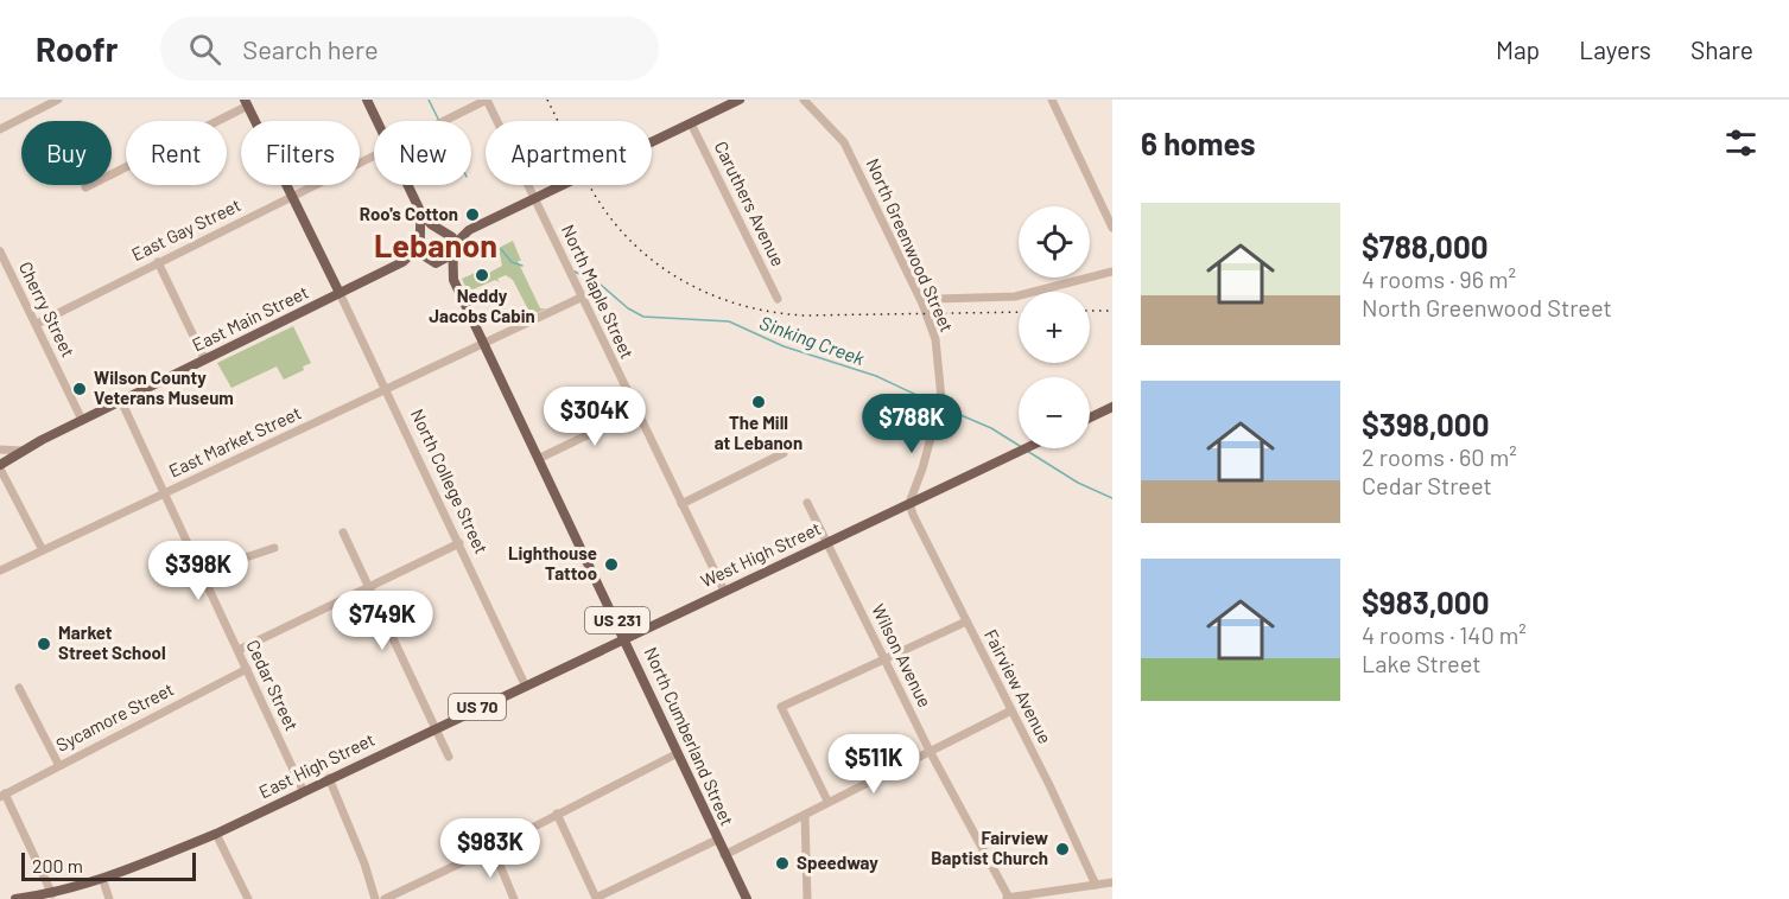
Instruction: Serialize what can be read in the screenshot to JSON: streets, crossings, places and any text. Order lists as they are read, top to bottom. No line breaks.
{"streets":{"main road":["East Main Street","West High Street","US 231","US 70","North Cumberland Street","East High Street"],"street":["Caruthers Avenue","East Gay Street","North Greenwood Street","North Maple Street","Cherry Street","East Market Street","North College Street","Wilson Avenue","Cedar Street","Fairview Avenue","Sycamore Street"]},"crossings":[["East Gay Street","North Maple Street"],["East Gay Street","Cherry Street"],["North Greenwood Street","West High Street"],["North Greenwood Street","Fairview Avenue"],["North Greenwood Street","US 70"],["North Maple Street","East Market Street"],["North Maple Street","West High Street"],["Cherry Street","East Main Street"],["East Main Street","North College Street"],["East Main Street","US 231"],["East Main Street","Cedar Street"],["East Main Street","North Cumberland Street"],["East Market Street","North College Street"],["East Market Street","Cedar Street"],["East Market Street","North Cumberland Street"],["North College Street","East High Street"],["West High Street","Wilson Avenue"],["West High Street","Fairview Avenue"],["West High Street","US 70"],["West High Street","North Cumberland Street"],["West High Street","East High Street"],["US 231","North Cumberland Street"],["Cedar Street","Sycamore Street"],["Cedar Street","East High Street"],["Fairview Avenue","US 70"],["North Cumberland Street","East High Street"]],"districts":["Lebanon"],"water":["Sinking Creek"],"places":["Roo's Cotton","Neddy Jacobs Cabin","Wilson County Veterans Museum","The Mill at Lebanon","Lighthouse Tattoo","Market Street School","Fairview Baptist Church","Speedway"],"scale_bar":"200 m","page":{"header":"Roofr","search":"Search here","nav":["Map","Layers","Share"],"heading":"6 homes","chip":["Buy","Rent","Filters","New","Apartment"],"list":[{"name":"$788,000","note":"4 rooms · 96 m² · North Greenwood Street"},{"name":"$398,000","note":"2 rooms · 60 m² · Cedar Street"},{"name":"$983,000","note":"4 rooms · 140 m² · Lake Street"}],"map_buttons":["+","−"],"price":["$304K","$788K","$398K","$749K","$511K","$983K"],"scale":"200 m"}}
